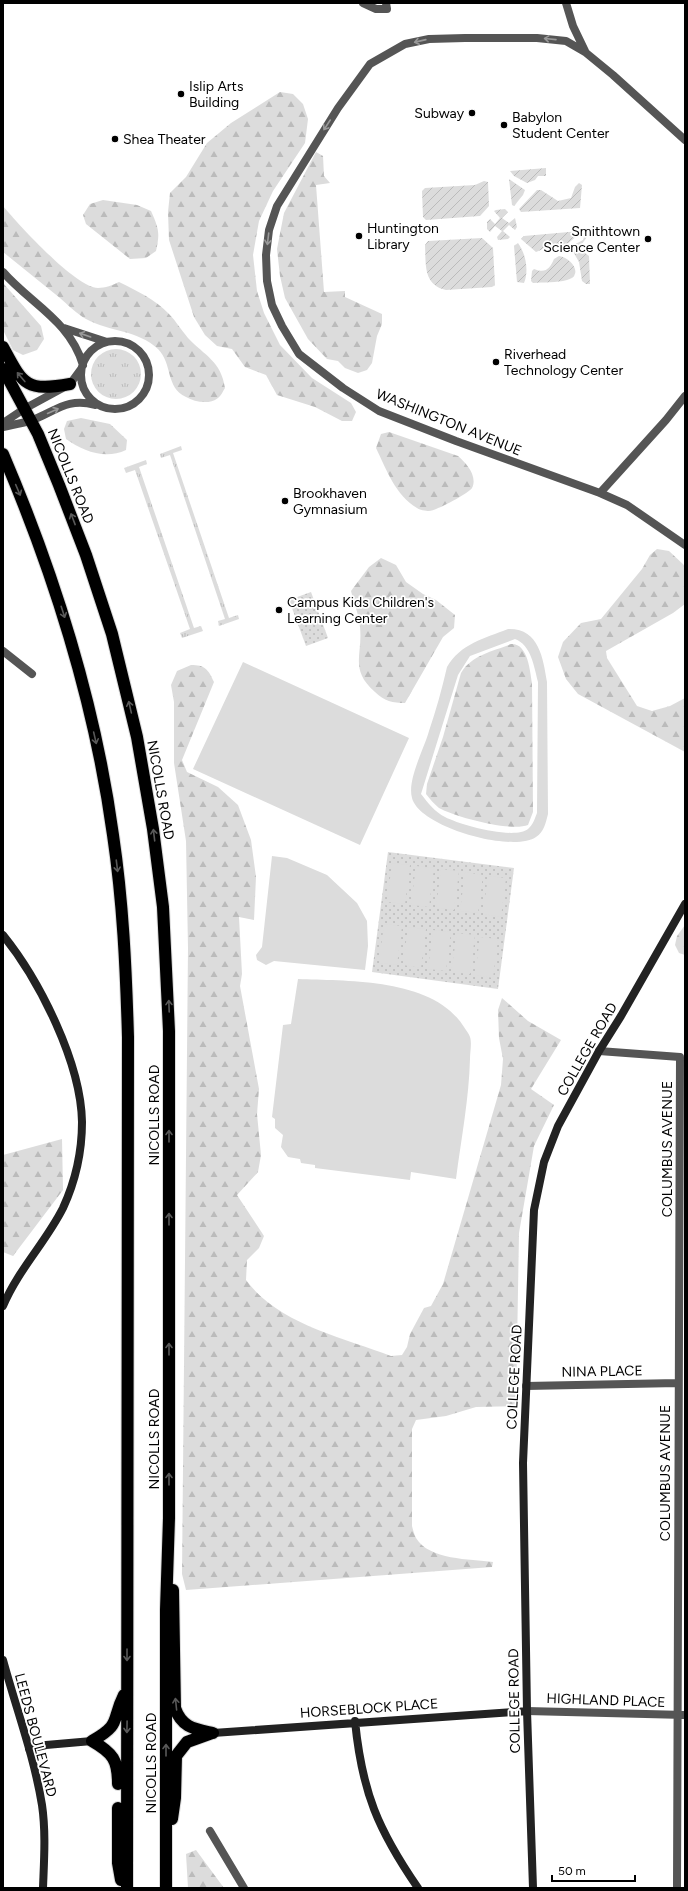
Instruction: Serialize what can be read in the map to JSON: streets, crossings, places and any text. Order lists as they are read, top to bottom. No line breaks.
{"streets":{"highway":["NICOLLS ROAD"],"street":["WASHINGTON AVENUE","COLLEGE ROAD","COLUMBUS AVENUE","NINA PLACE","HIGHLAND PLACE","HORSEBLOCK PLACE","LEEDS BOULEVARD"]},"crossings":[["COLLEGE ROAD","COLUMBUS AVENUE"],["COLLEGE ROAD","NINA PLACE"],["COLLEGE ROAD","HIGHLAND PLACE"],["COLLEGE ROAD","HORSEBLOCK PLACE"],["COLUMBUS AVENUE","NINA PLACE"],["COLUMBUS AVENUE","HIGHLAND PLACE"],["HIGHLAND PLACE","HORSEBLOCK PLACE"]],"places":["Islip Arts Building","Subway","Babylon Student Center","Shea Theater","Huntington Library","Smithtown Science Center","Riverhead Technology Center","Brookhaven Gymnasium","Campus Kids Children's Learning Center"],"scale_bar":"50 m"}
